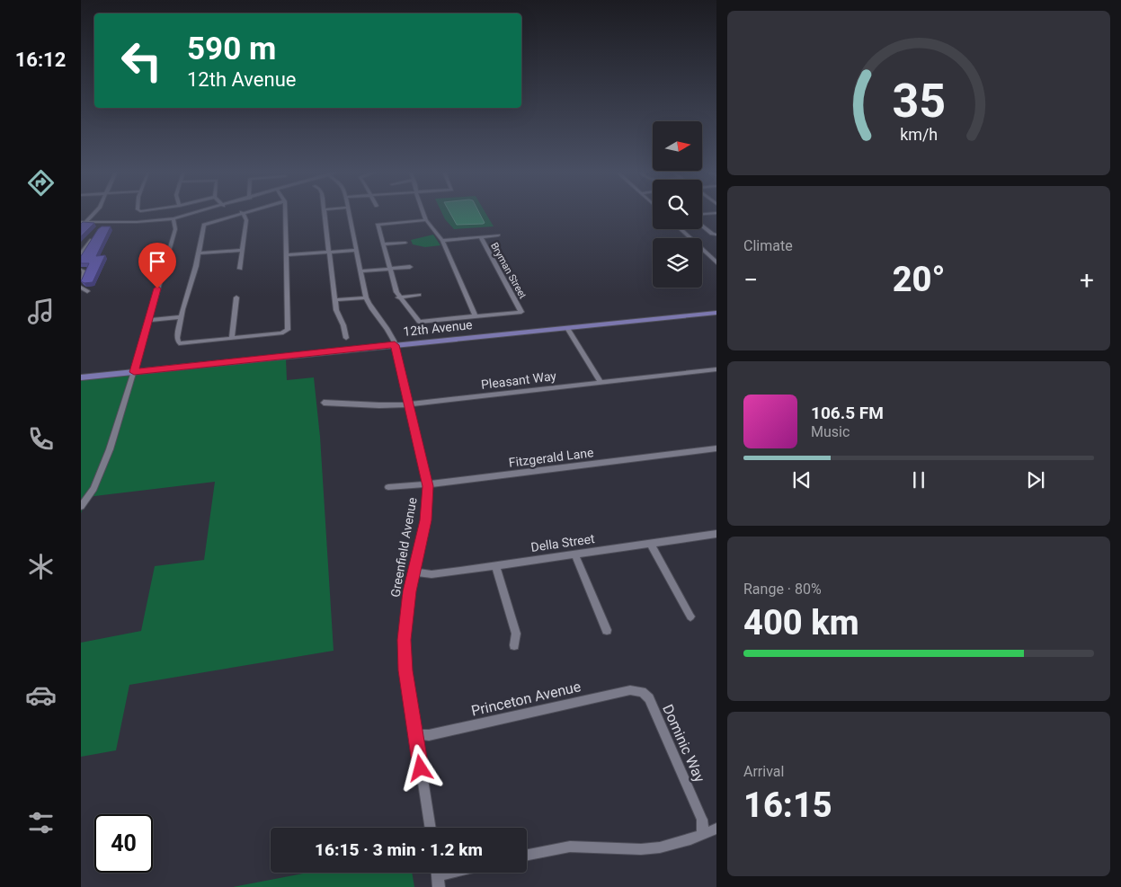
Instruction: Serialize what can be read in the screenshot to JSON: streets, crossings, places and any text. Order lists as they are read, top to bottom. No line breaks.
{"streets":{"main road":["12th Avenue"],"street":["Bryman Street","Pleasant Way","Fitzgerald Lane","Della Street","Greenfield Avenue","Princeton Avenue","Dominic Way"]},"crossings":[["12th Avenue","Greenfield Avenue"],["Pleasant Way","Greenfield Avenue"],["Fitzgerald Lane","Greenfield Avenue"],["Della Street","Greenfield Avenue"],["Greenfield Avenue","Princeton Avenue"],["Princeton Avenue","Dominic Way"]],"north":"right","page":{"tabs":"16:12","turn":["590 m","12th Avenue"],"tile":["Climate",["Range · 80%","400 km"],["Arrival","16:15"]],"heat":["−","20°","+"],"song":["106.5 FM","Music"],"limit":"40","trip":"16:15 · 3 min · 1.2 km","gauge":["35","km/h"]}}
